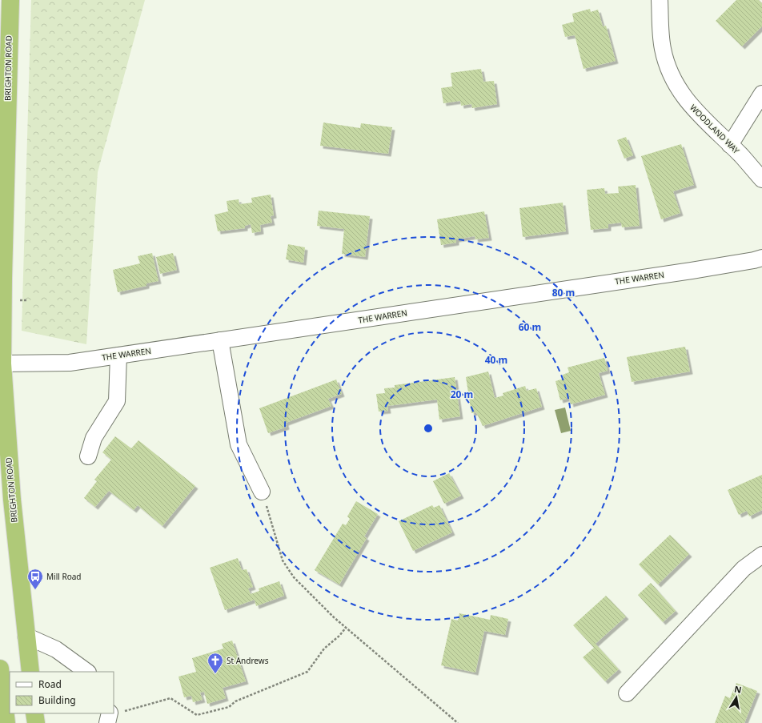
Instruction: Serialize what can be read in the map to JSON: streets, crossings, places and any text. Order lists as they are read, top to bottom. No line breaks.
{"streets":{"highway":["BRIGHTON ROAD"],"street":["WOODLAND WAY","THE WARREN"]},"crossings":[["BRIGHTON ROAD","THE WARREN"]],"places":{"bus stop":["Mill Road"],"church":["St Andrews"]},"legend":["Road","Building"],"north":"top","rings":["80 m","60 m","40 m","20 m"]}
